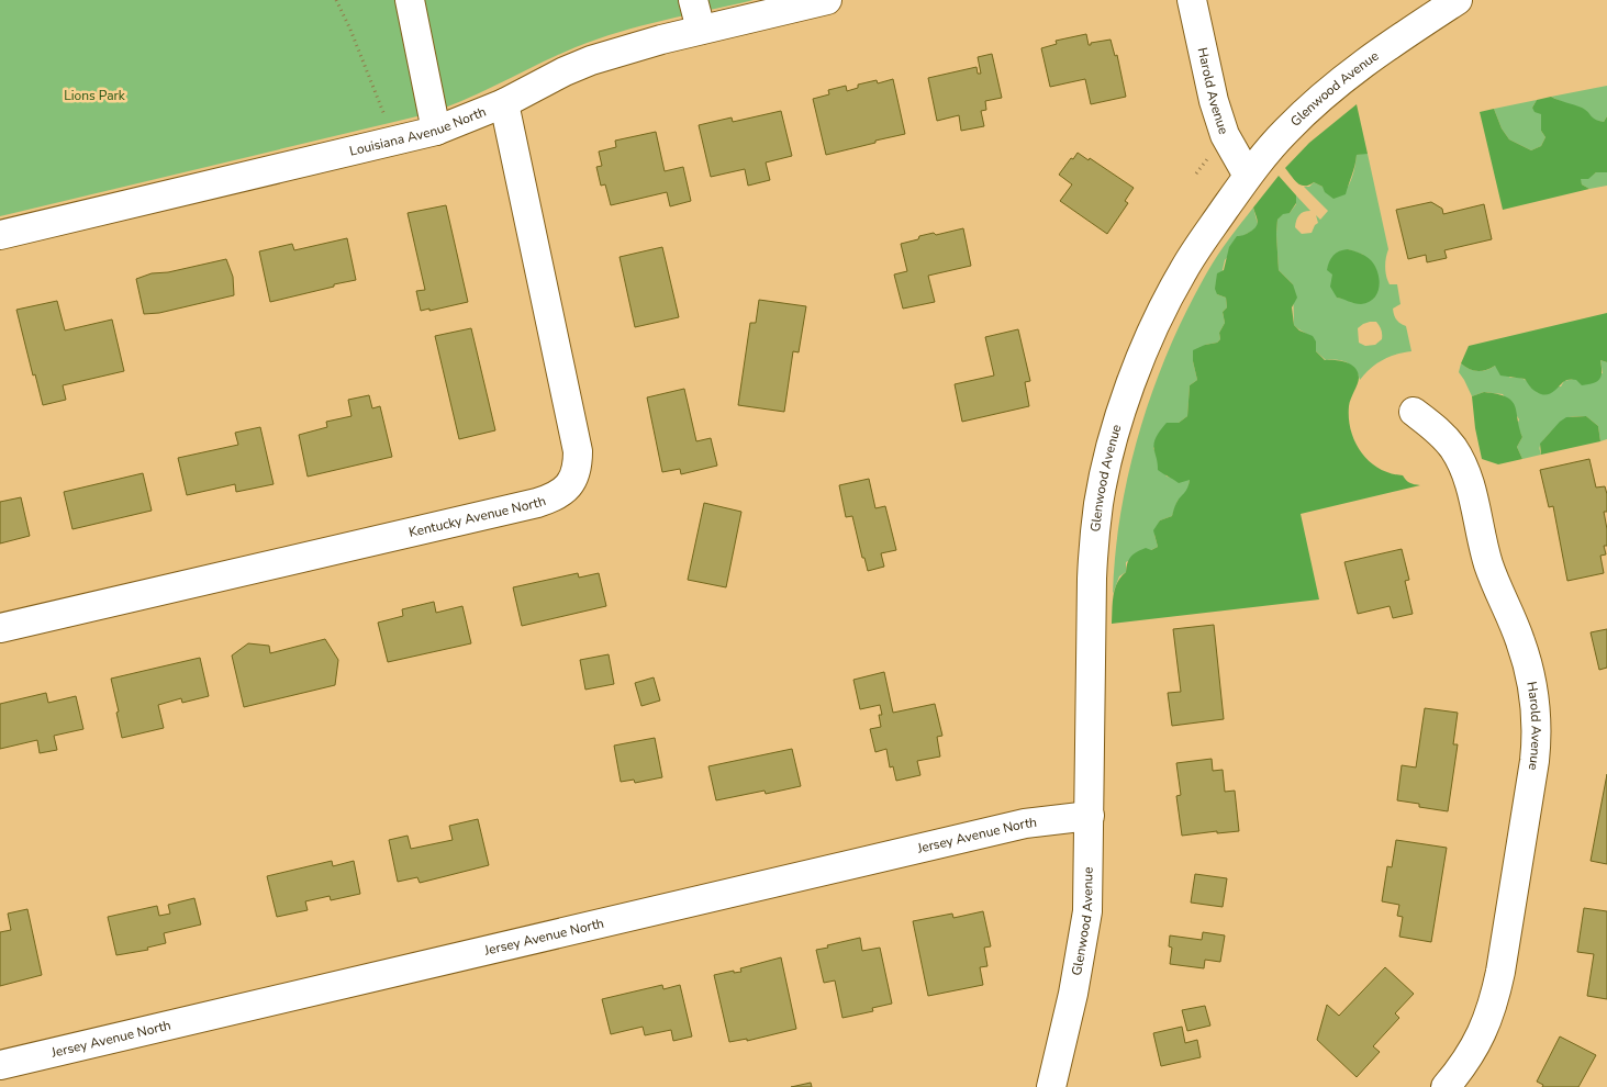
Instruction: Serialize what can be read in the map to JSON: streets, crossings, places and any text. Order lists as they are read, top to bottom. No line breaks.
{"streets":{"street":["Glenwood Avenue","Harold Avenue","Louisiana Avenue North","Kentucky Avenue North","Jersey Avenue North"]},"crossings":[["Glenwood Avenue","Harold Avenue"],["Glenwood Avenue","Jersey Avenue North"],["Louisiana Avenue North","Kentucky Avenue North"]],"parks":["Lions Park"]}
